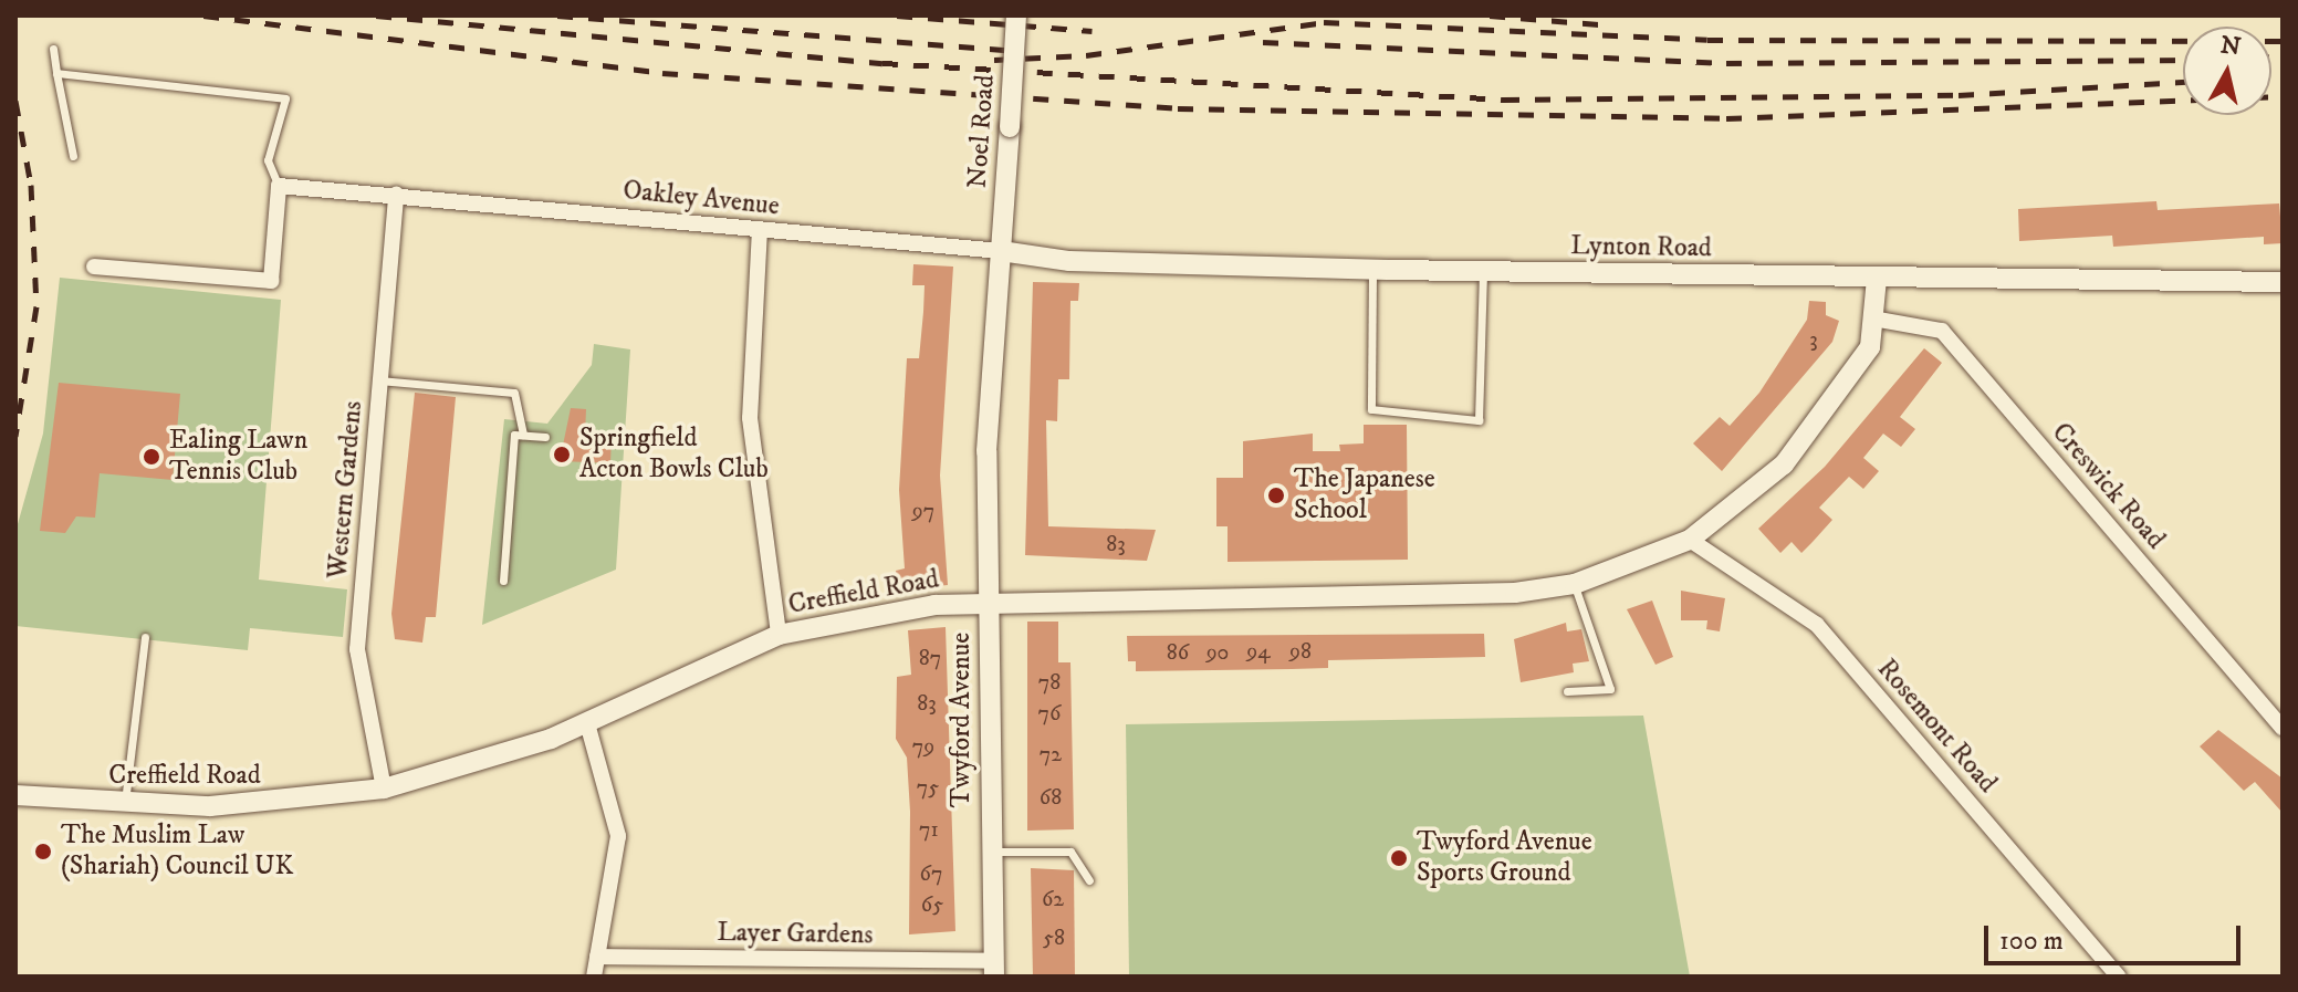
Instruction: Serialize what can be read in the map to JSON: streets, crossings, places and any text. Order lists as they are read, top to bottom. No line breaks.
{"streets":{"street":["Noel Road","Oakley Avenue","Lynton Road","Creswick Road","Western Gardens","Creffield Road","Twyford Avenue","Rosemont Road","Layer Gardens"]},"crossings":[["Noel Road","Oakley Avenue"],["Noel Road","Lynton Road"],["Noel Road","Twyford Avenue"],["Oakley Avenue","Lynton Road"],["Oakley Avenue","Western Gardens"],["Oakley Avenue","Twyford Avenue"],["Lynton Road","Creffield Road"],["Lynton Road","Twyford Avenue"],["Creswick Road","Creffield Road"],["Western Gardens","Creffield Road"],["Creffield Road","Twyford Avenue"],["Creffield Road","Rosemont Road"],["Twyford Avenue","Layer Gardens"]],"places":["Springfield Acton Bowls Club","Ealing Lawn Tennis Club","The Japanese School","The Muslim Law (Shariah) Council UK","Twyford Avenue Sports Ground"],"house_numbers":["3","97","83","94","98","86","90","87","78","83","76","79","72","75","68","71","67","62","65","58"],"scale_bar":"100 m","north":"top"}
